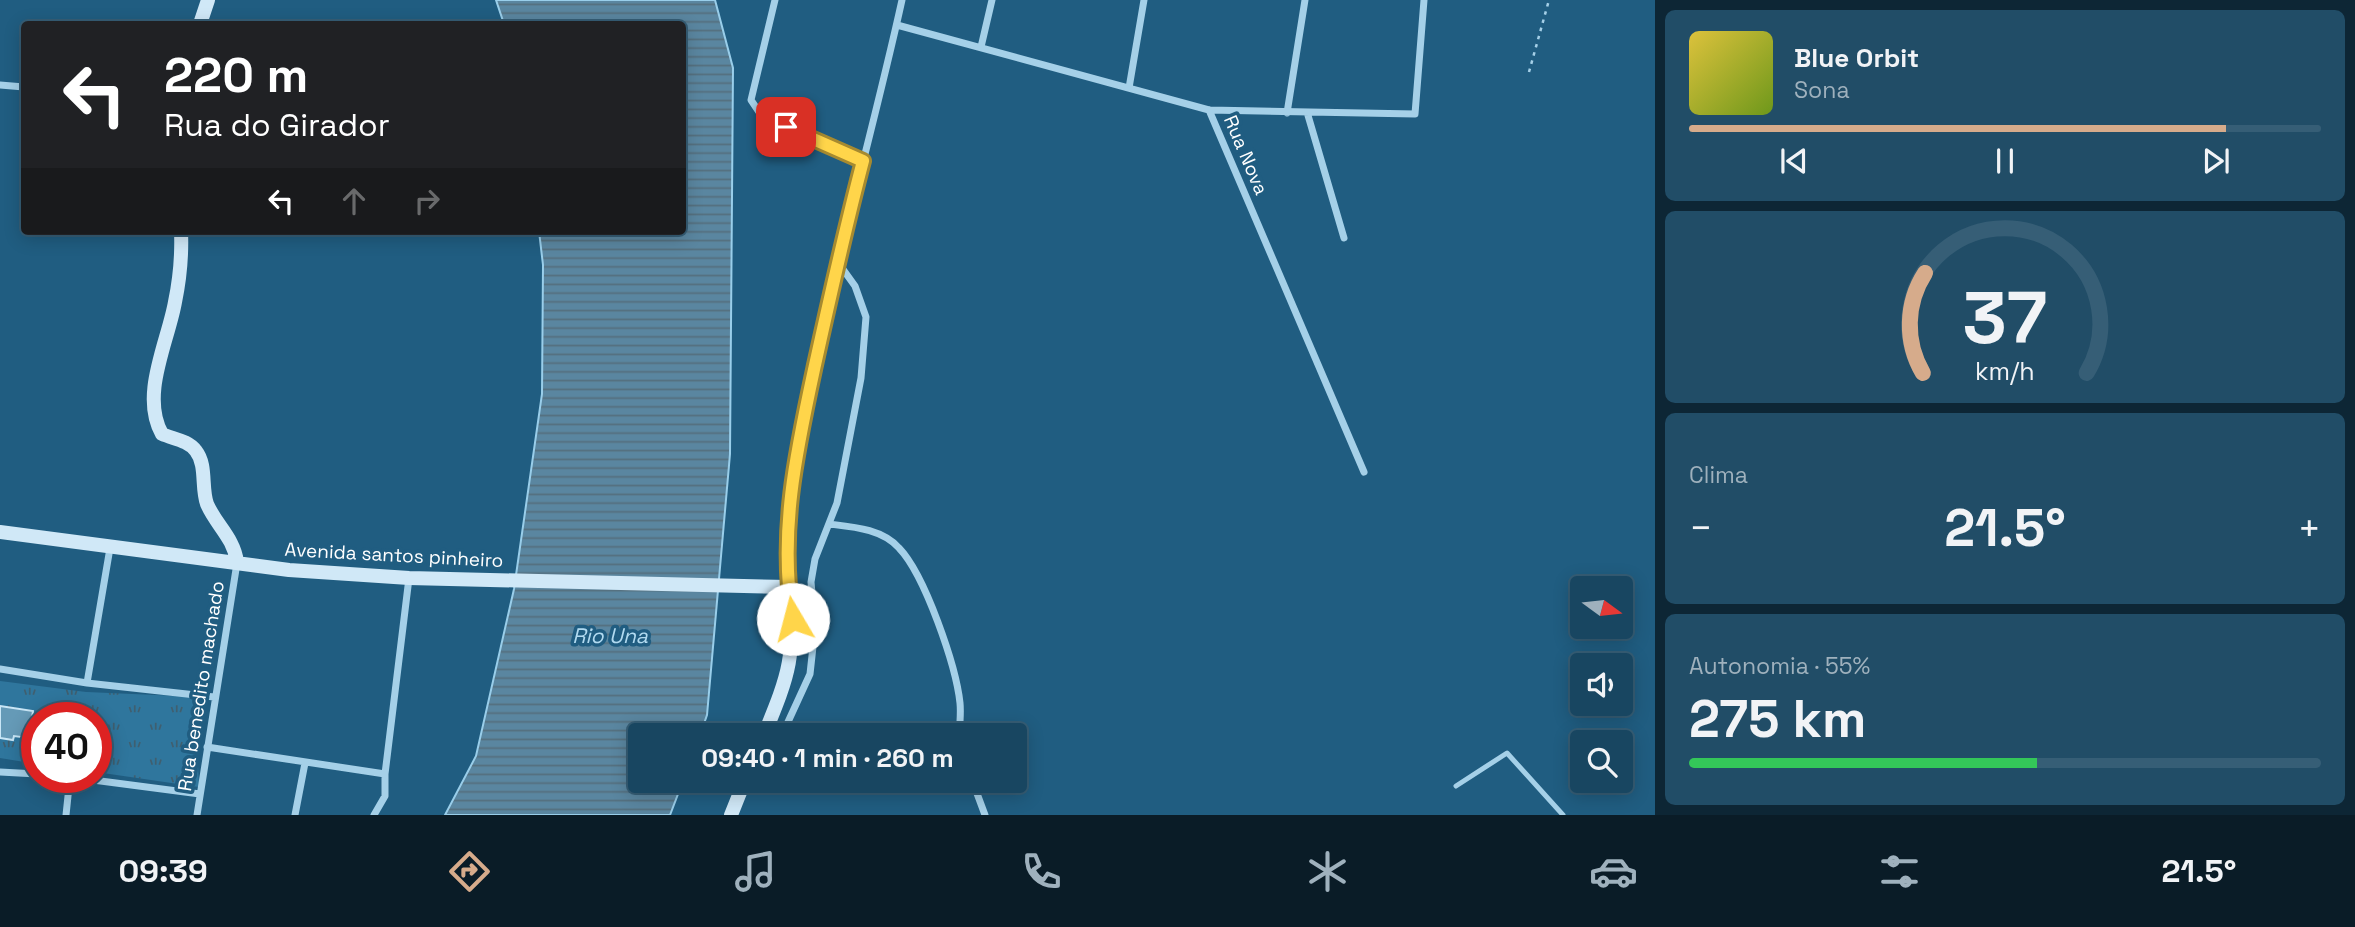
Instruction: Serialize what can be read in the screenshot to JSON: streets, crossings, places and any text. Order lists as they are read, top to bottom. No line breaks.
{"streets":{"street":["Rua Nova","Avenida santos pinheiro","Rua benedito machado"]},"crossings":[["Avenida santos pinheiro","Rua benedito machado"]],"water":["Rio Una"],"north":"right","page":{"turn":["220 m","Rua do Girador"],"song":["Blue Orbit","Sona"],"tile":["Clima",["Autonomia · 55%","275 km"]],"heat":["−","21.5°","+"],"limit":"40","trip":"09:40 · 1 min · 260 m","tabs":["09:39","21.5°"],"gauge":["37","km/h"]}}
